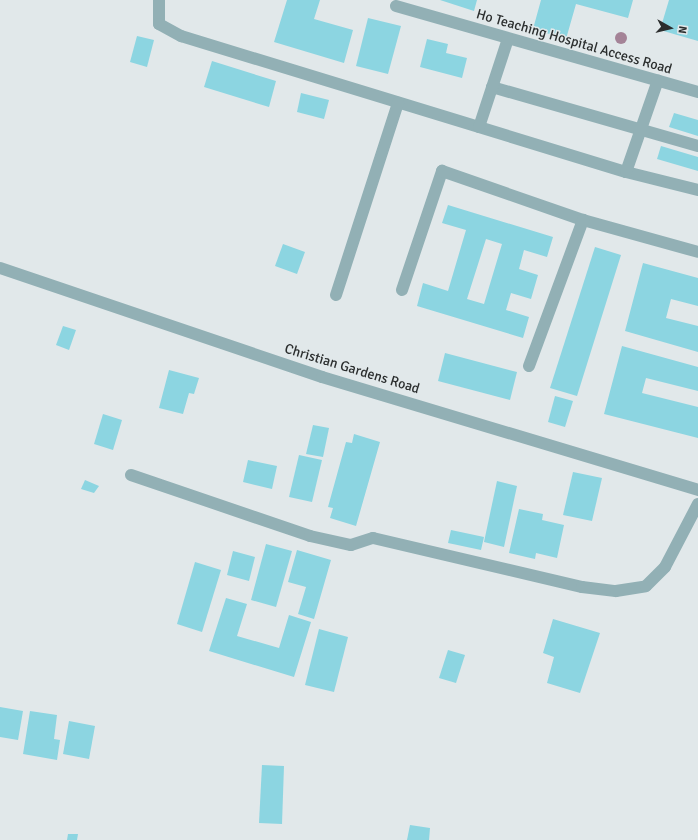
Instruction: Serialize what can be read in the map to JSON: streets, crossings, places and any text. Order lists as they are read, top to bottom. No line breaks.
{"streets":{"street":["Ho Teaching Hospital Access Road","Christian Gardens Road"]},"north":"right"}
